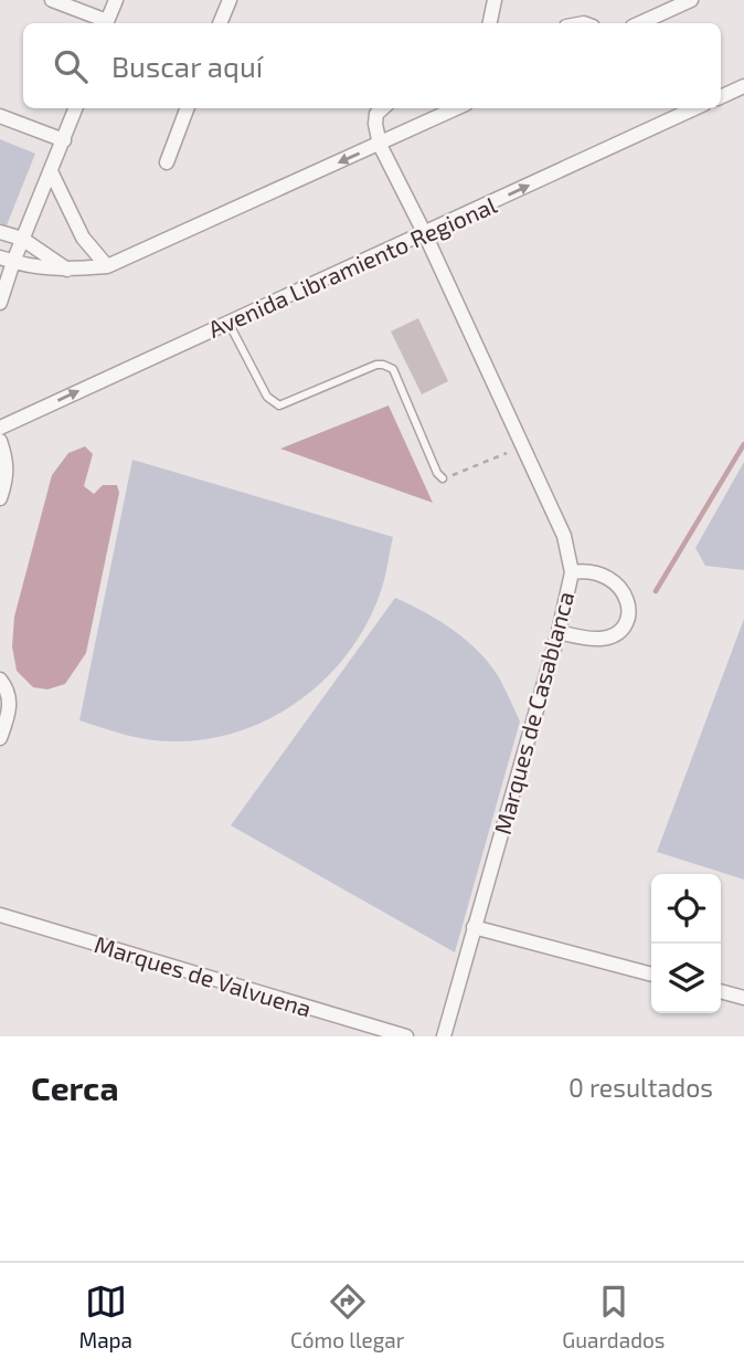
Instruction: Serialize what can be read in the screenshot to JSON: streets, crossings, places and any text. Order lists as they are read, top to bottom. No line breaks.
{"streets":{"street":["Avenida Libramiento Regional","Marques de Casablanca","Marques de Valvuena"]},"crossings":[["Avenida Libramiento Regional","Marques de Casablanca"]],"page":{"search":"Buscar aquí","heading":["Cerca","0 resultados"],"nav":["Mapa","Cómo llegar","Guardados"]}}
